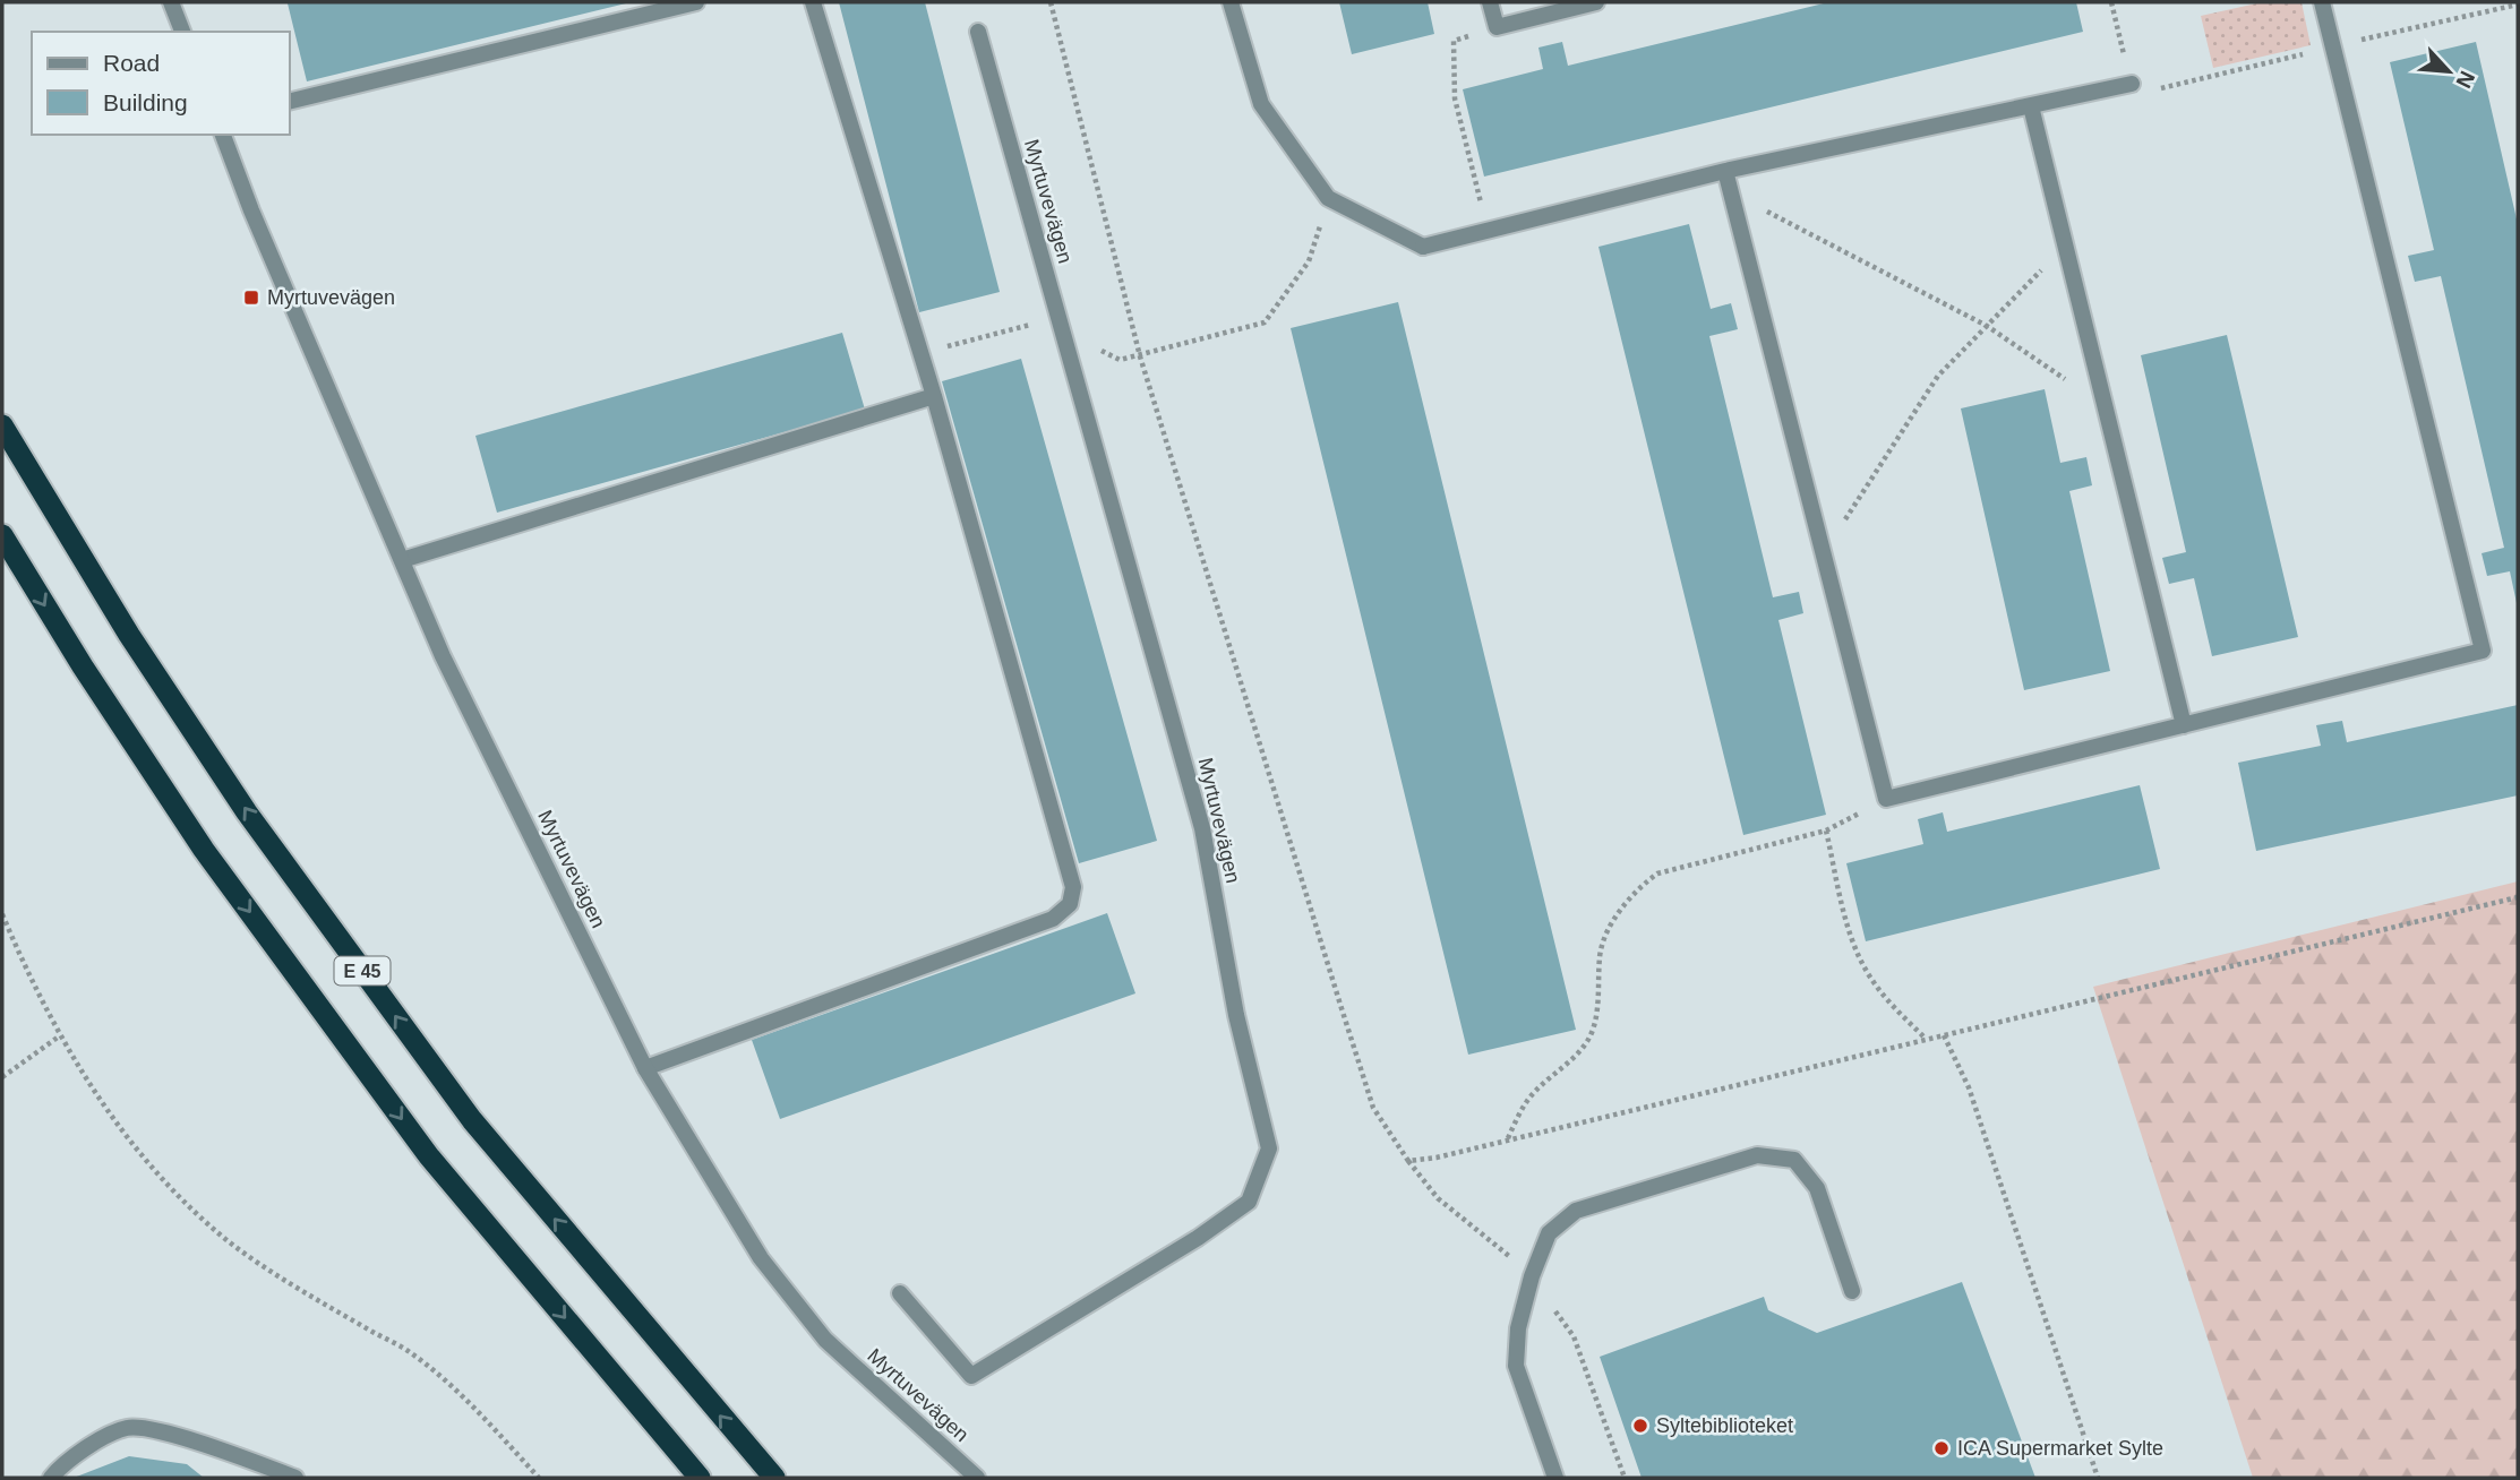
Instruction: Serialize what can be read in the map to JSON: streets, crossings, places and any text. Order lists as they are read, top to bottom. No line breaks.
{"streets":{"highway":["E 45"],"street":["Myrtuvevägen"]},"places":{"transit":["Myrtuvevägen"],"other":["Syltebiblioteket","ICA Supermarket Sylte"]},"legend":["Road","Building"],"north":"bottom right"}
